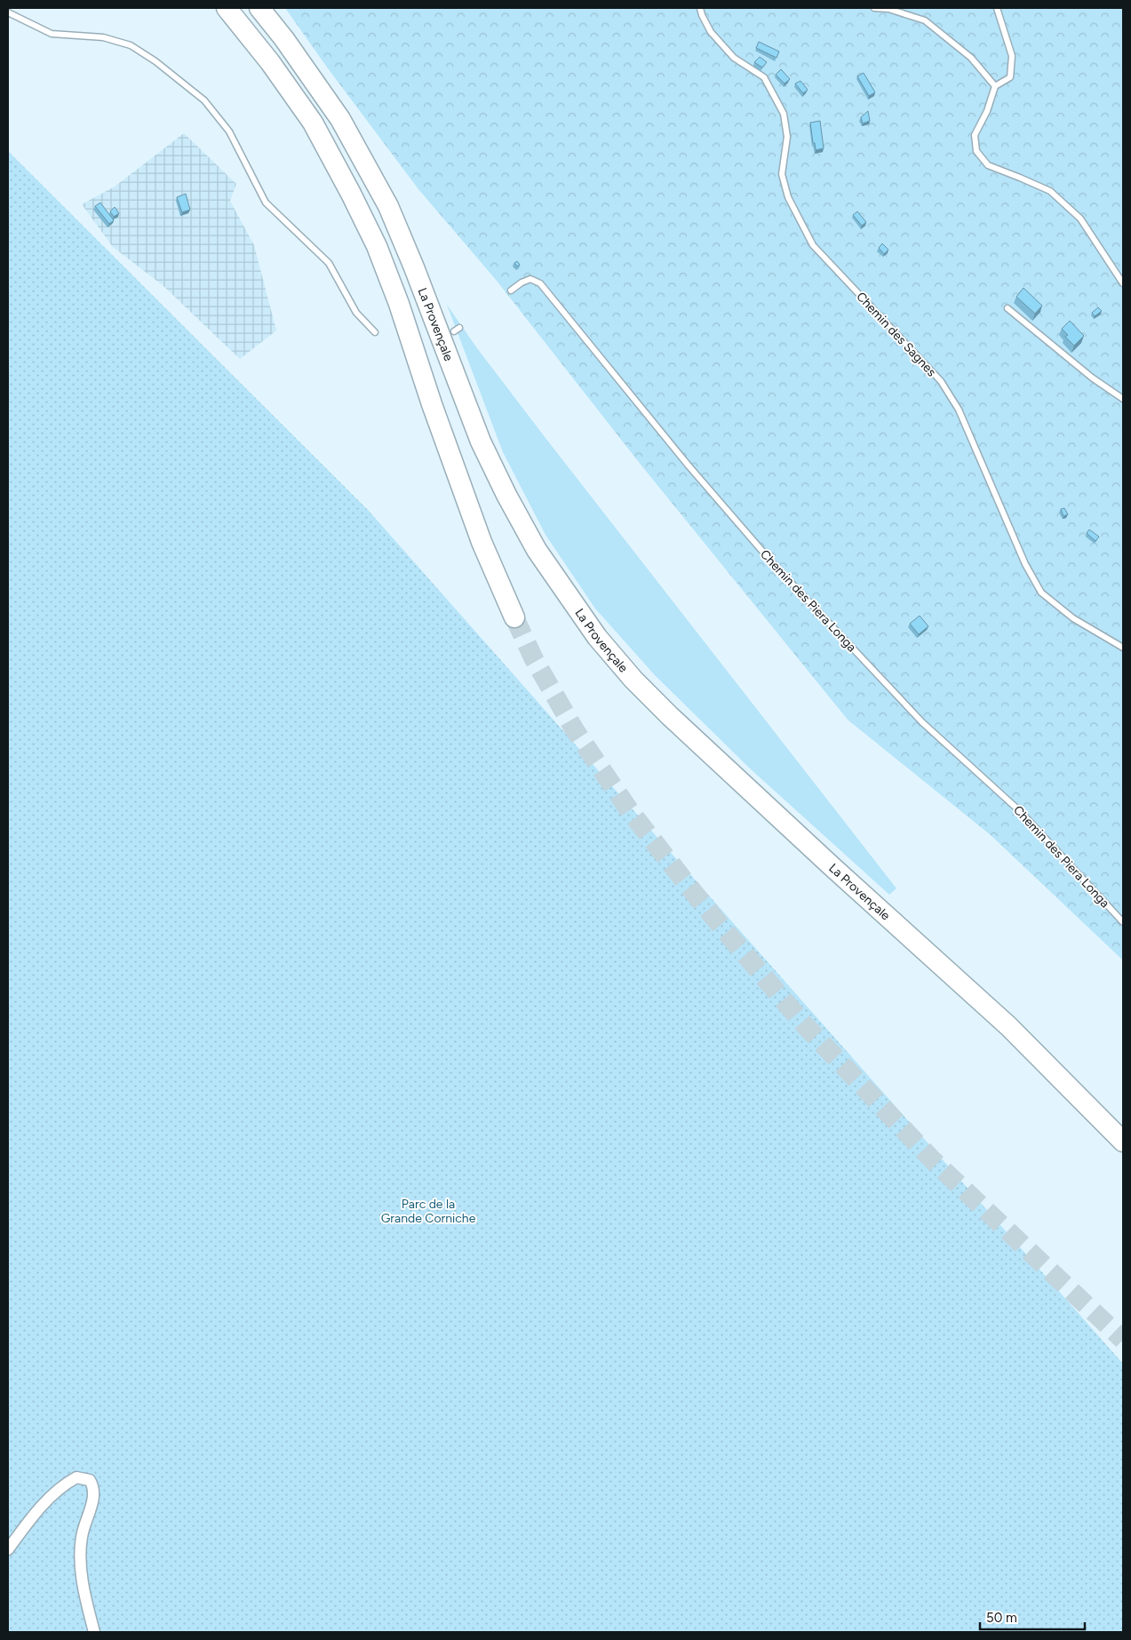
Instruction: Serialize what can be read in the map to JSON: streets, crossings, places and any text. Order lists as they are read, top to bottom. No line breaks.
{"streets":{"highway":["La Provençale"],"lane":["Chemin des Sagnes","Chemin des Piera Longa"]},"parks":["Parc de la Grande Corniche"],"scale_bar":"50 m"}
